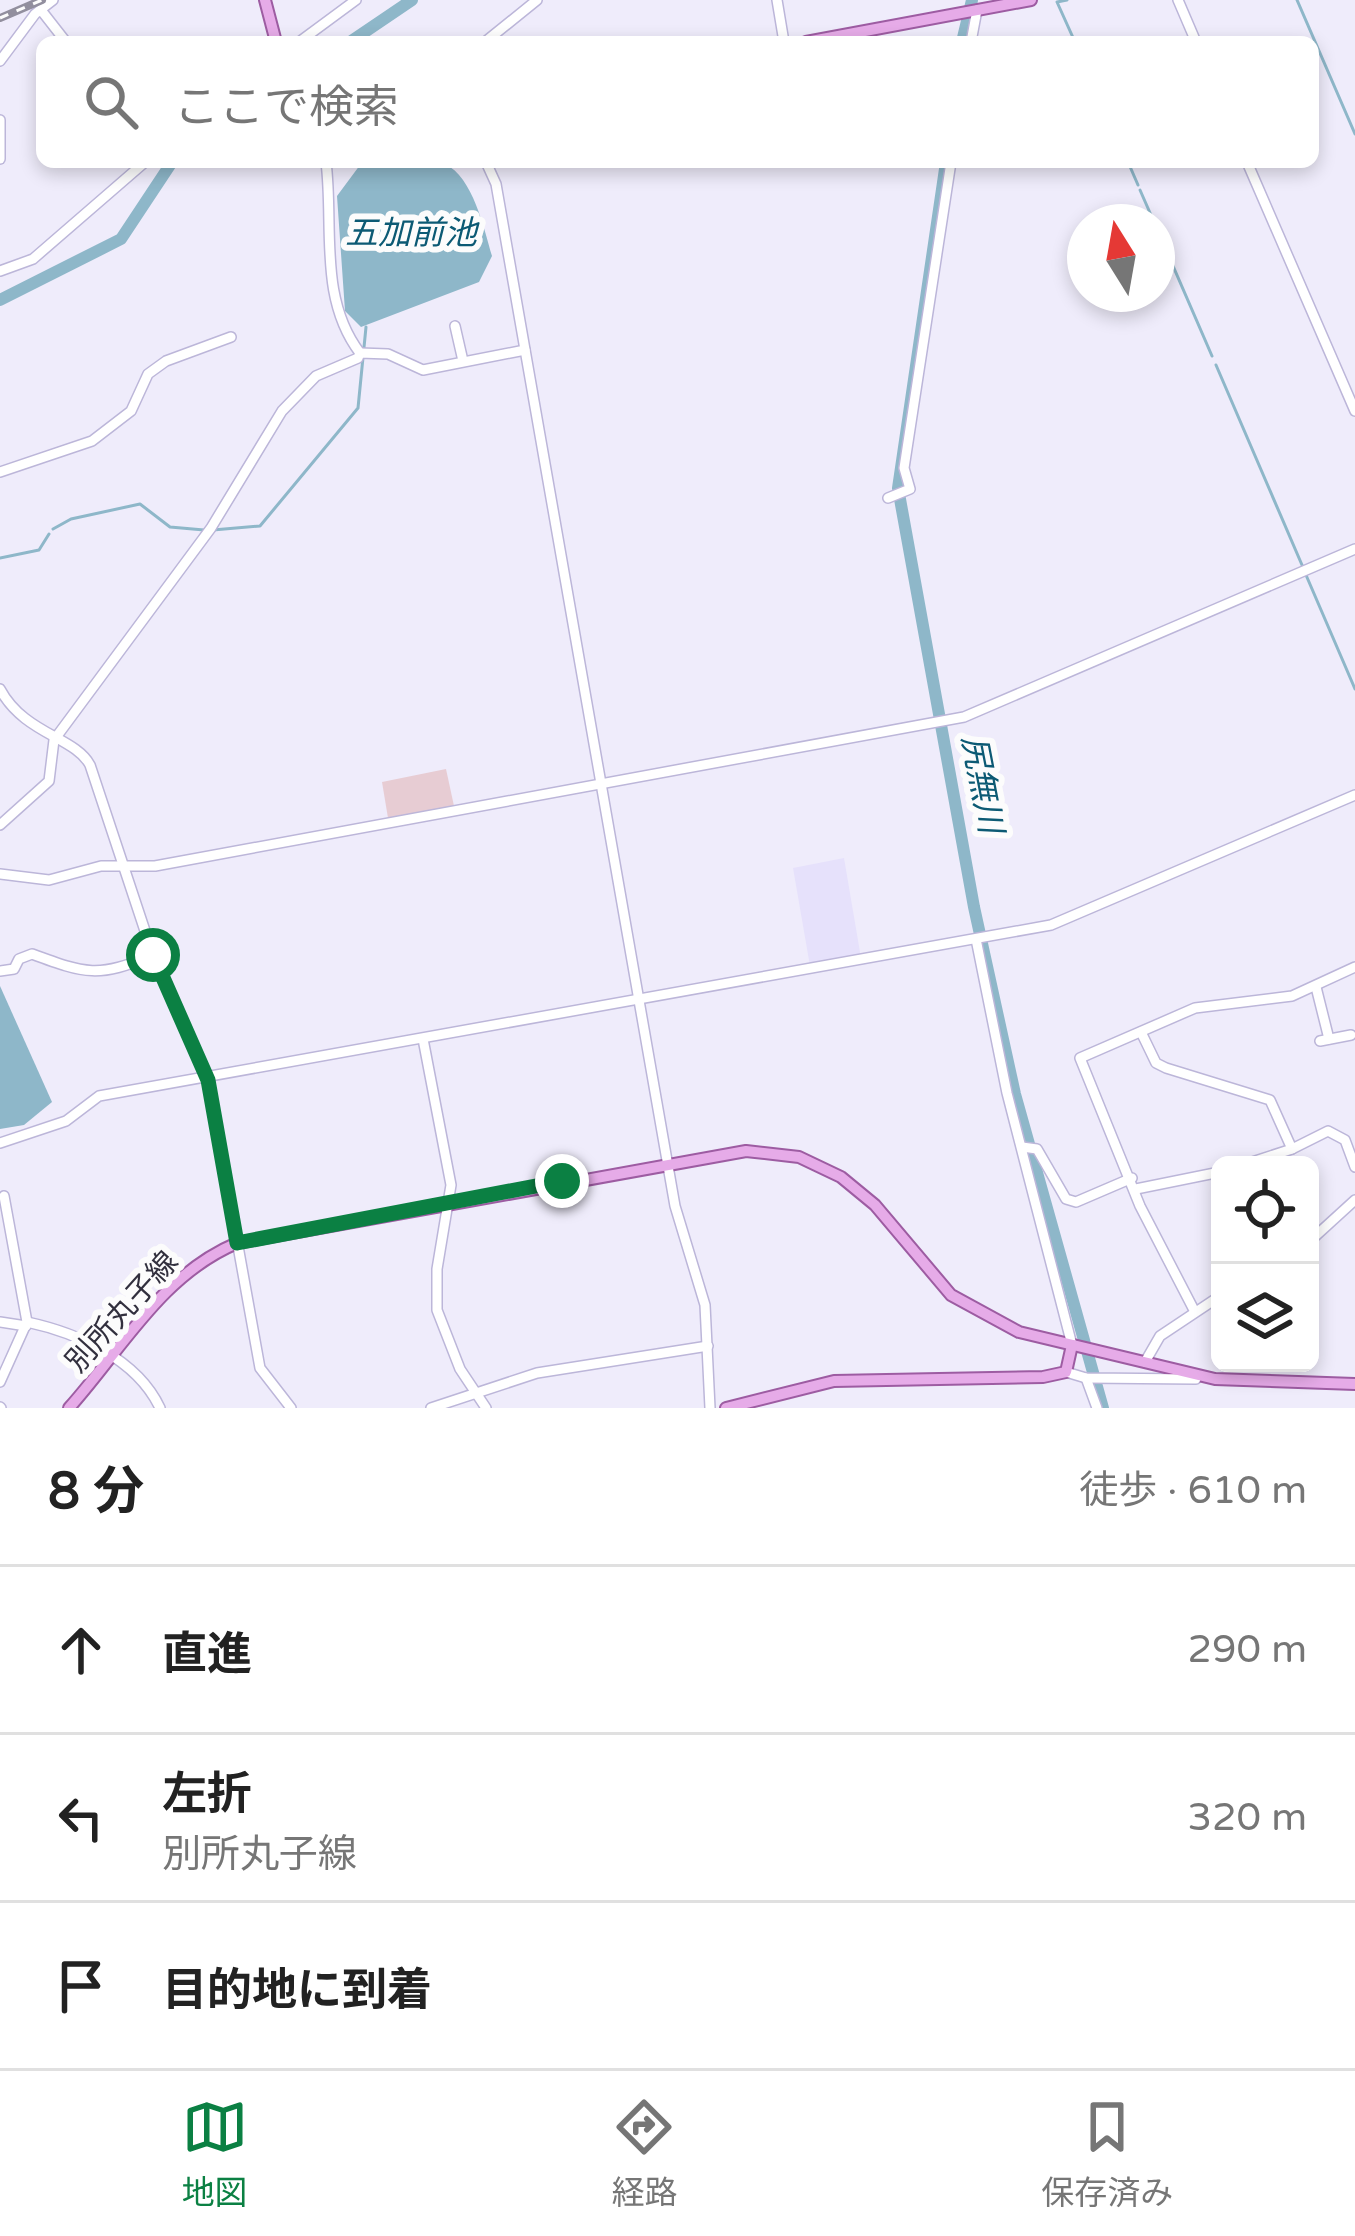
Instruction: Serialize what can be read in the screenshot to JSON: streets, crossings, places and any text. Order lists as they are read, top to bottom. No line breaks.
{"streets":{"main road":["別所丸子線"]},"water":["五加前池","尻無川"],"north":"top","page":{"search":"ここで検索","heading":["8 分","徒歩 · 610 m"],"list":[["直進","290 m"],["左折","別所丸子線","320 m"],"目的地に到着"],"nav":["地図","経路","保存済み"]}}
